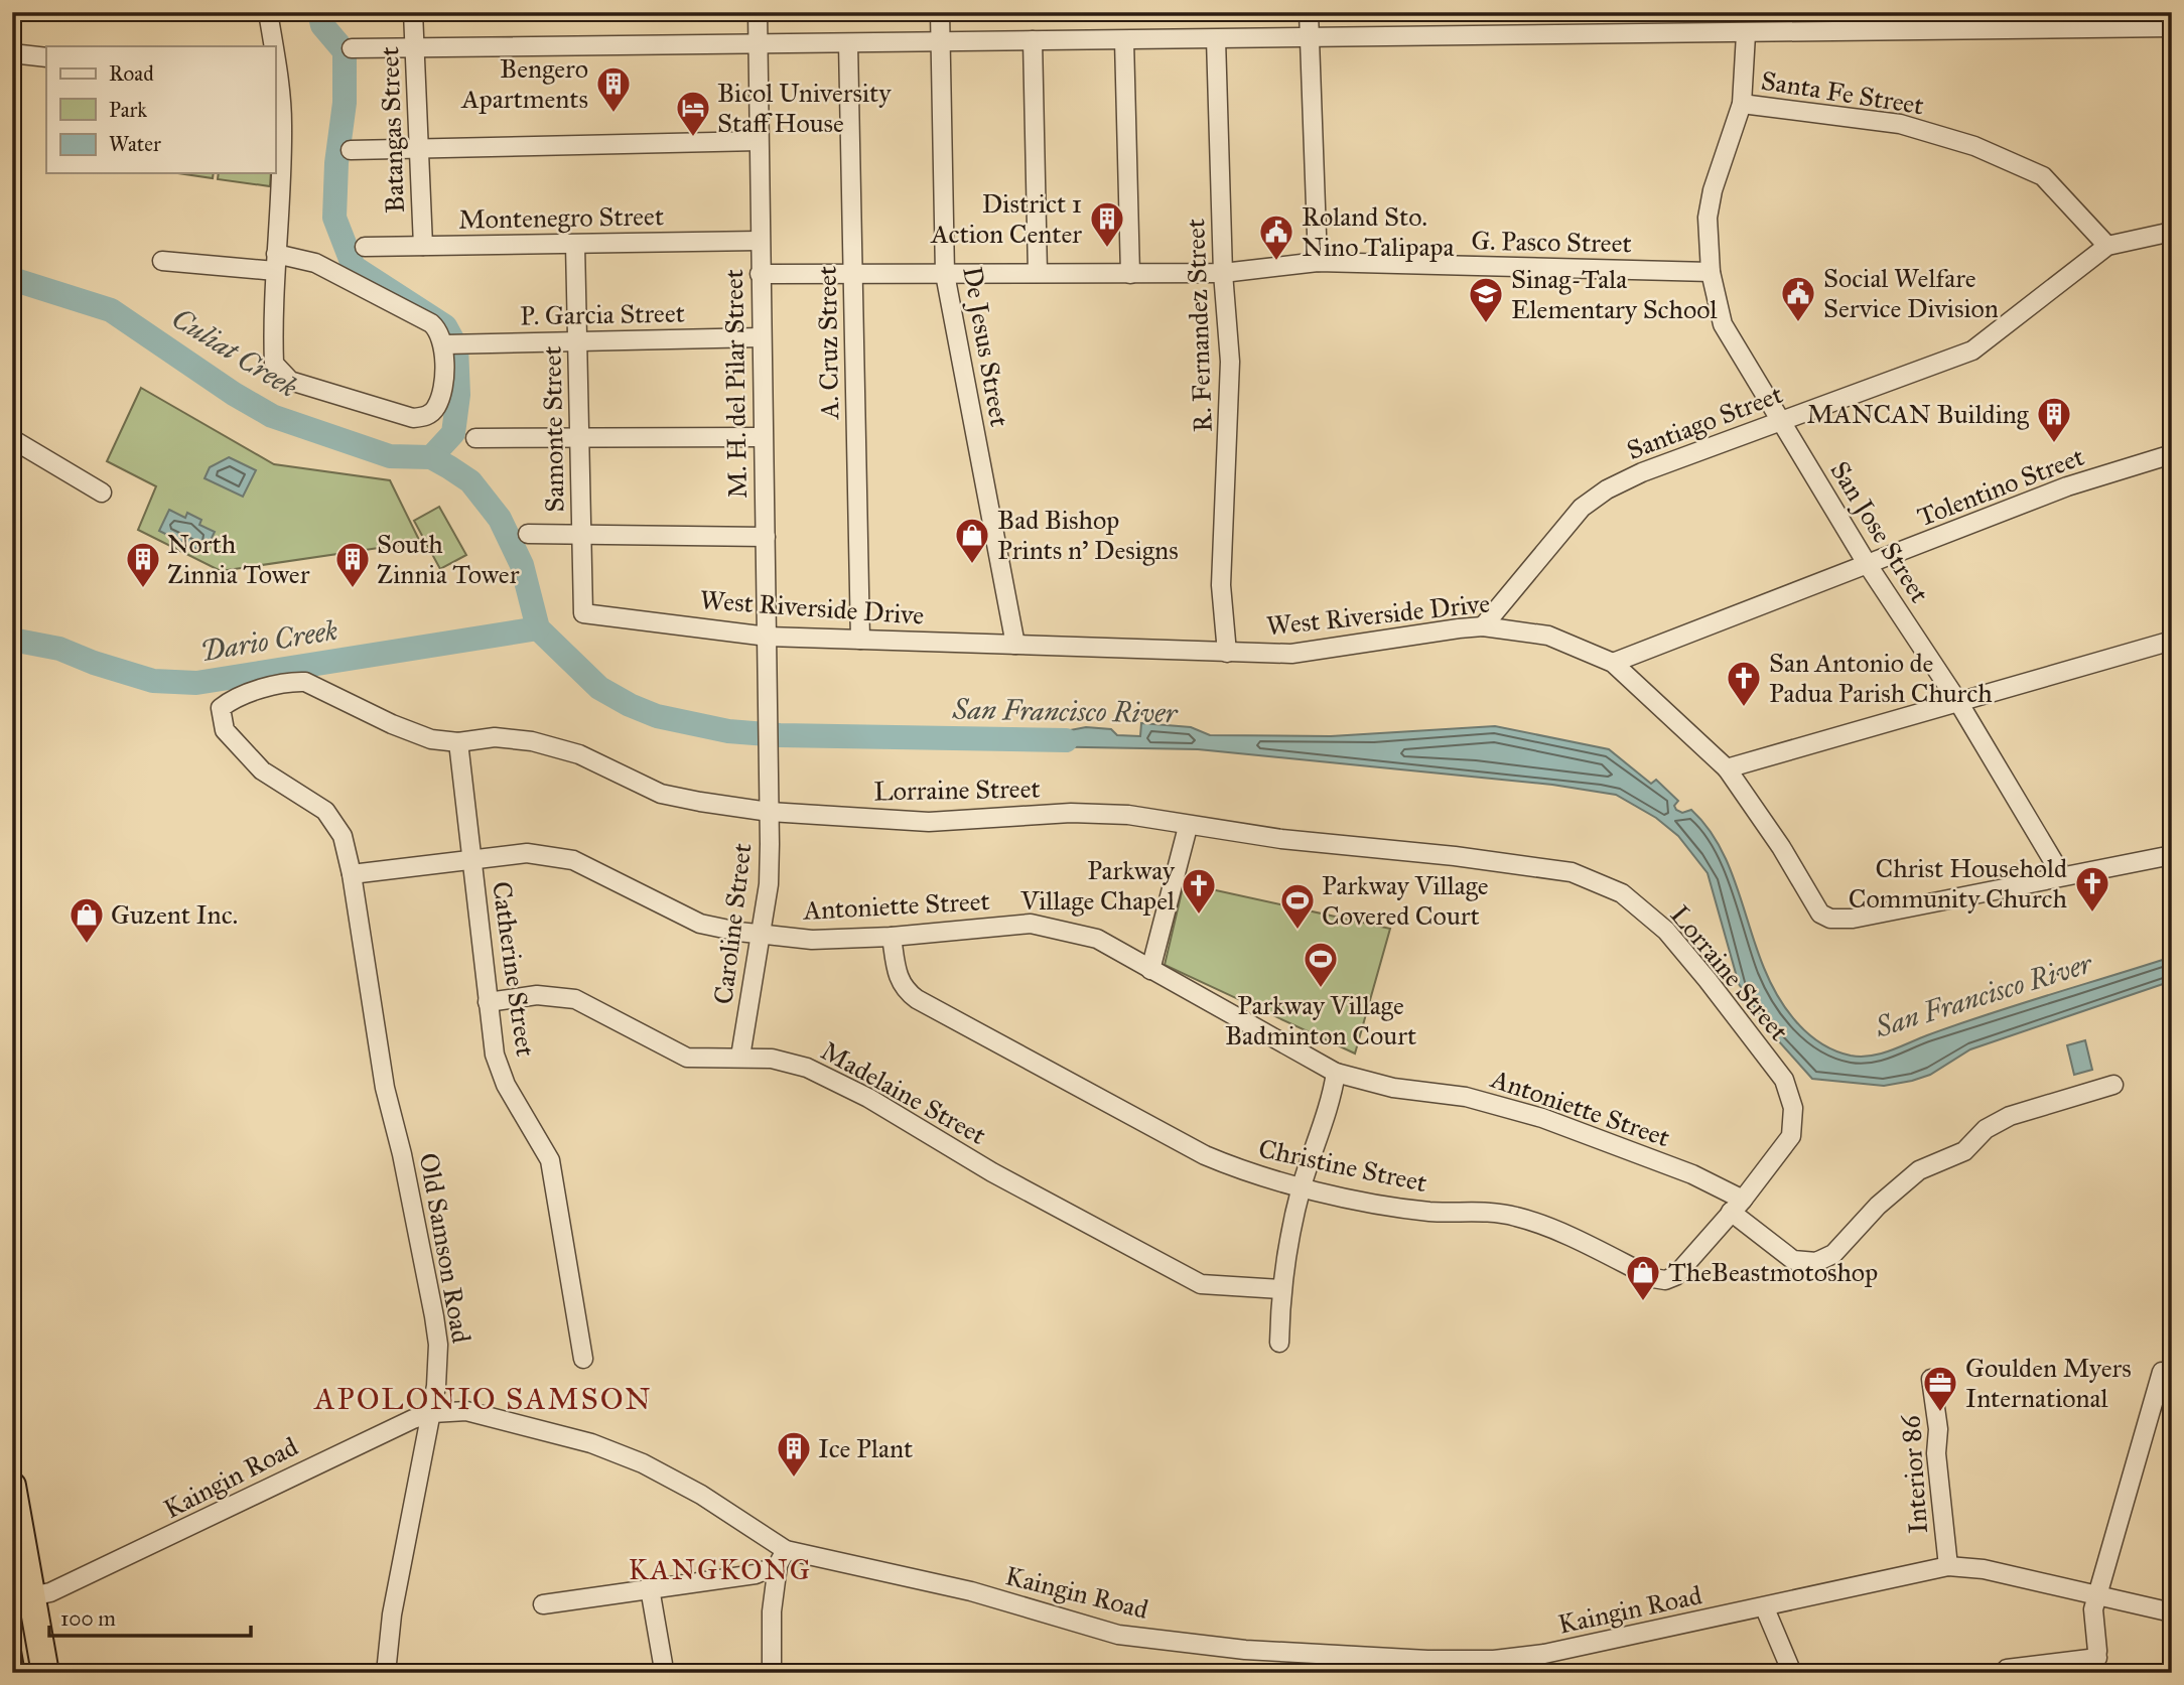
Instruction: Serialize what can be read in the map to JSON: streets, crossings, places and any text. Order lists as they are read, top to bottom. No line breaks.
{"streets":{"street":["Santa Fe Street","Batangas Street","Montenegro Street","G. Pasco Street","P. Garcia Street","R. Fernandez Street","A. Cruz Street","De Jesus Street","M. H. del Pilar Street","Santiago Street","Samonte Street","Tolentino Street","San Jose Street","West Riverside Drive","Lorraine Street","Antoniette Street","Caroline Street","Catherine Street","Madelaine Street","Christine Street","Old Samson Road","Interior 86","Kaingin Road"]},"crossings":[["Santa Fe Street","Santiago Street"],["Santa Fe Street","San Jose Street"],["Batangas Street","Montenegro Street"],["Montenegro Street","M. H. del Pilar Street"],["Montenegro Street","Samonte Street"],["G. Pasco Street","R. Fernandez Street"],["G. Pasco Street","A. Cruz Street"],["G. Pasco Street","De Jesus Street"],["G. Pasco Street","M. H. del Pilar Street"],["G. Pasco Street","San Jose Street"],["P. Garcia Street","M. H. del Pilar Street"],["P. Garcia Street","Samonte Street"],["R. Fernandez Street","West Riverside Drive"],["A. Cruz Street","West Riverside Drive"],["De Jesus Street","West Riverside Drive"],["M. H. del Pilar Street","West Riverside Drive"],["M. H. del Pilar Street","Caroline Street"],["Santiago Street","San Jose Street"],["Santiago Street","West Riverside Drive"],["Samonte Street","West Riverside Drive"],["Tolentino Street","San Jose Street"],["Tolentino Street","West Riverside Drive"],["San Jose Street","West Riverside Drive"],["Lorraine Street","Antoniette Street"],["Lorraine Street","Caroline Street"],["Lorraine Street","Catherine Street"],["Lorraine Street","Christine Street"],["Lorraine Street","Old Samson Road"],["Antoniette Street","Caroline Street"],["Antoniette Street","Catherine Street"],["Antoniette Street","Christine Street"],["Antoniette Street","Old Samson Road"],["Caroline Street","Madelaine Street"],["Catherine Street","Madelaine Street"],["Old Samson Road","Kaingin Road"],["Interior 86","Kaingin Road"]],"districts":["APOLONIO SAMSON","KANGKONG"],"water":["Culiat Creek","Dario Creek","San Francisco River"],"places":{"building":["Bengero Apartments","District 1 Action Center","MANCAN Building","North Zinnia Tower","South Zinnia Tower","Ice Plant"],"hotel":["Bicol University Staff House"],"public building":["Roland Sto. Nino Talipapa","Social Welfare Service Division"],"school or university":["Sinag-Tala Elementary School"],"shop":["Bad Bishop Prints n' Designs","Guzent Inc.","TheBeastmotoshop"],"church":["San Antonio de Padua Parish Church","Christ Household Community Church","Parkway Village Chapel"],"sports":["Parkway Village Covered Court","Parkway Village Badminton Court"],"office":["Goulden Myers International"]},"legend":["Road","Park","Water"],"scale_bar":"100 m"}
